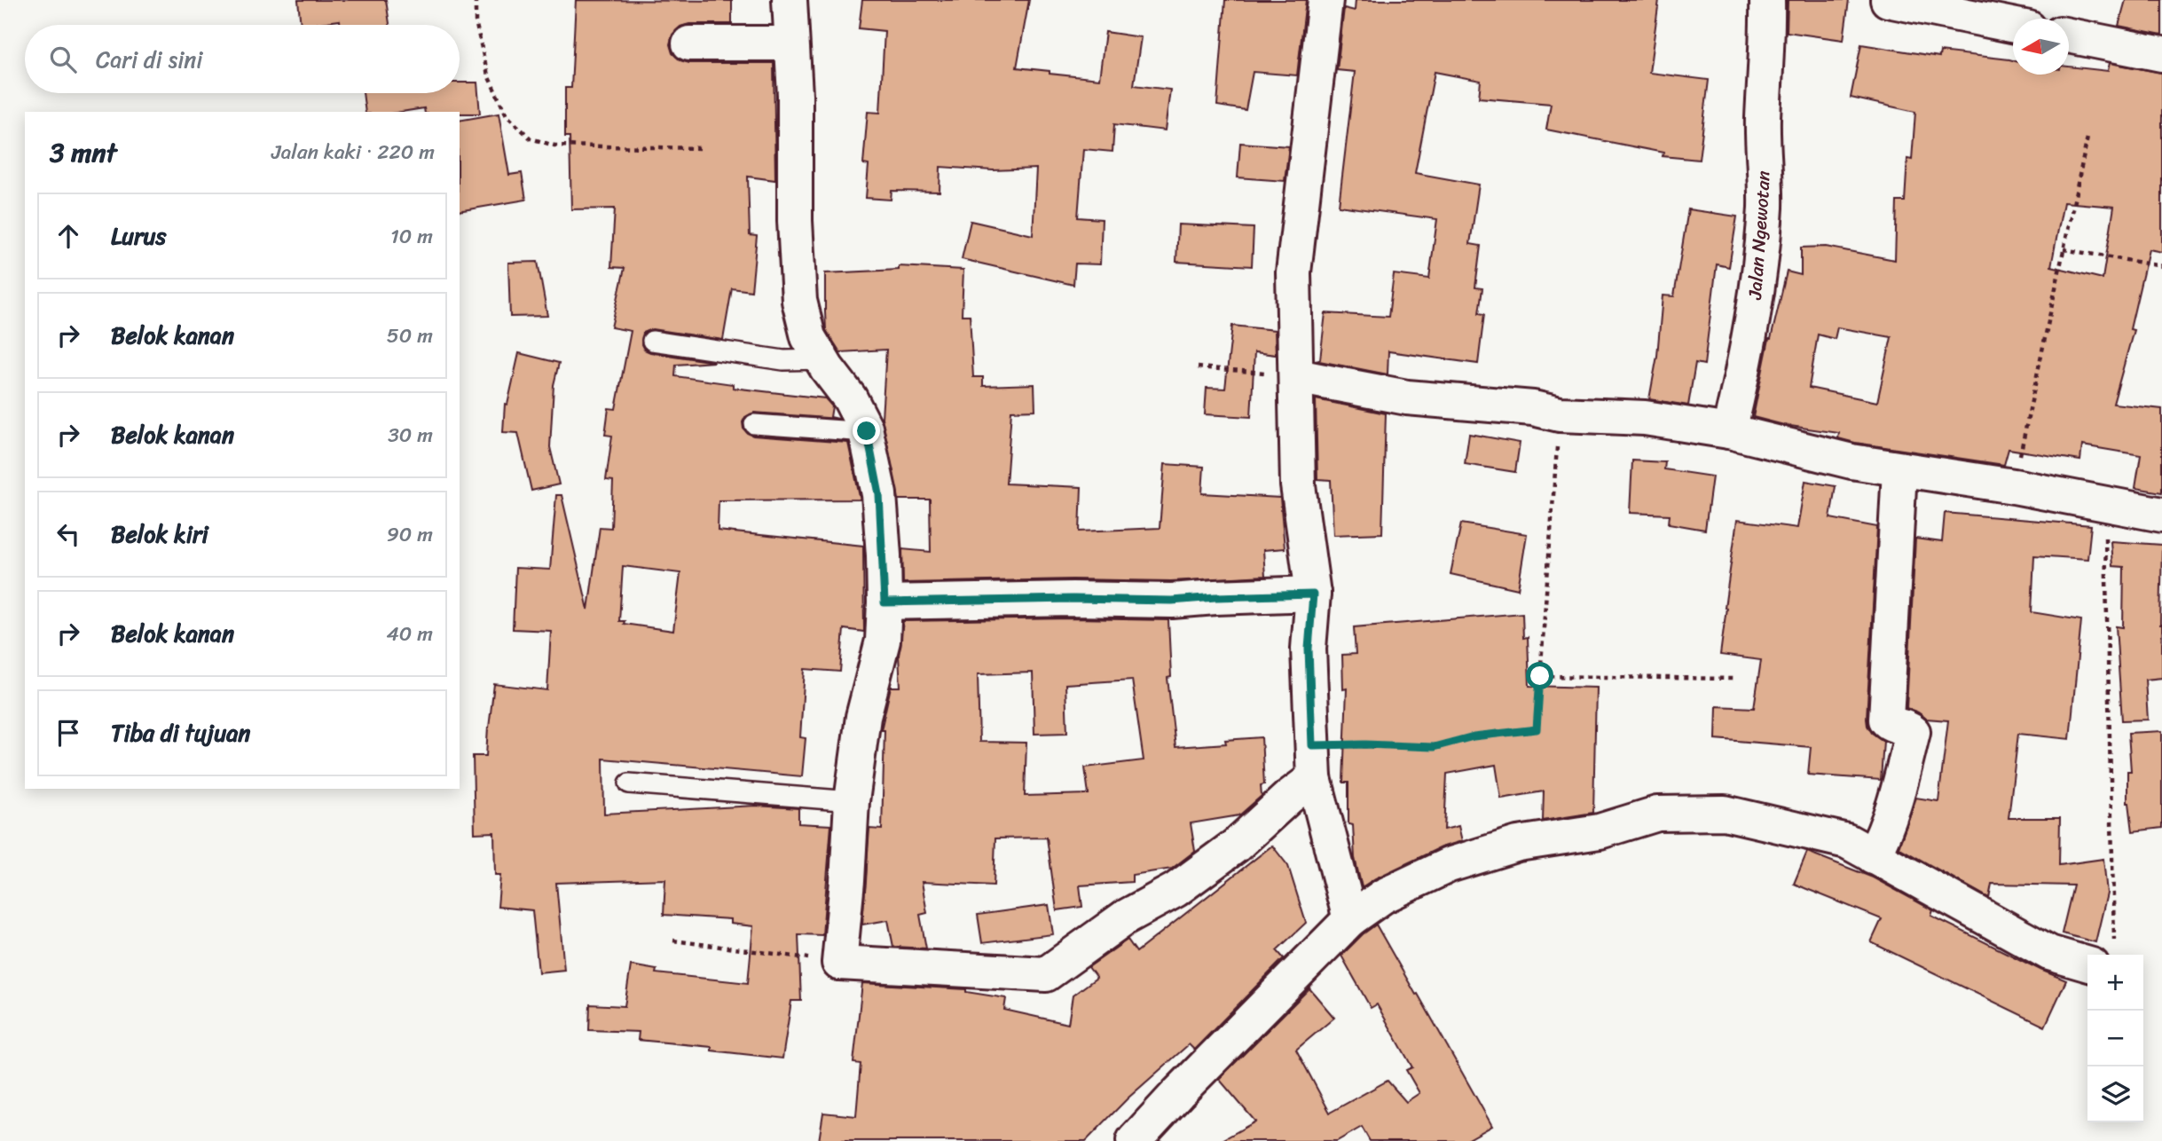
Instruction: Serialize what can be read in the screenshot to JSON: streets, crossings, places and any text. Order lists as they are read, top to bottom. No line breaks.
{"streets":{"street":["Jalan Ngewotan"]},"north":"left","page":{"search":"Cari di sini","heading":["3 mnt","Jalan kaki · 220 m"],"list":[["Lurus","10 m"],["Belok kanan","50 m"],["Belok kanan","30 m"],["Belok kiri","90 m"],["Belok kanan","40 m"],"Tiba di tujuan"],"map_buttons":["+","−"]}}
